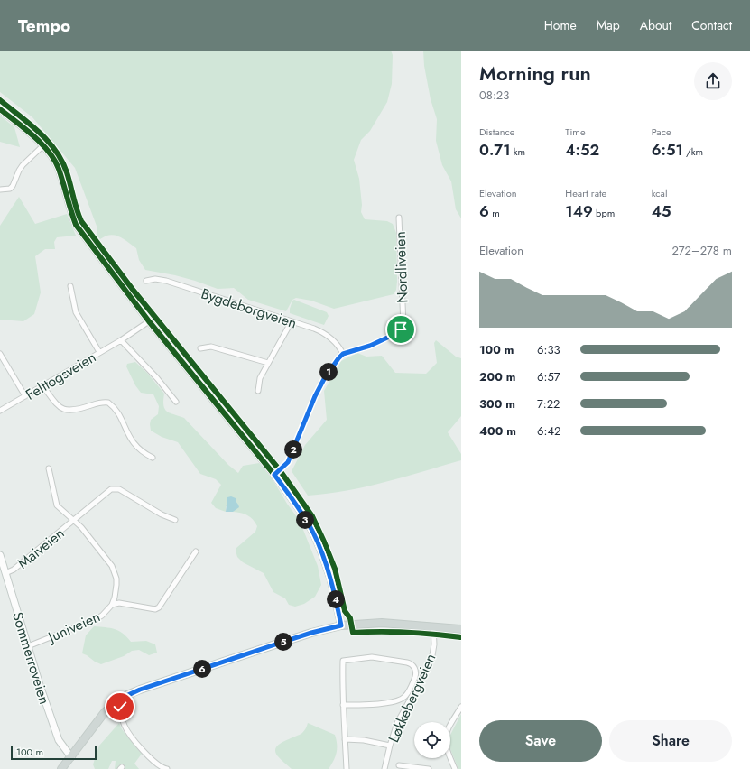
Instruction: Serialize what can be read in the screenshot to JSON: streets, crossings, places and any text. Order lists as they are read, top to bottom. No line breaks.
{"streets":{"street":["Nordliveien","Bygdeborgveien","Felttogsveien","Maiveien","Juniveien","Sommerroveien","Løkkebergveien"]},"crossings":[["Nordliveien","Bygdeborgveien"],["Maiveien","Juniveien"],["Maiveien","Sommerroveien"],["Juniveien","Sommerroveien"]],"scale_bar":"100 m","page":{"header":"Tempo","nav":["Home","Map","About","Contact"],"heading":["Morning run","08:23"],"stats":[["Distance","0.71 km"],["Time","4:52"],["Pace","6:51 /km"],["Elevation","6 m"],["Heart rate","149 bpm"],["kcal","45"]],"chart":["Elevation","272–278 m"],"list":[{"name":"100 m","note":"6:33"},{"name":"200 m","note":"6:57"},{"name":"300 m","note":"7:22"},{"name":"400 m","note":"6:42"}],"pins":["1","2","3","4","5","6"],"buttons":["Save","Share"],"scale":"100 m"}}
